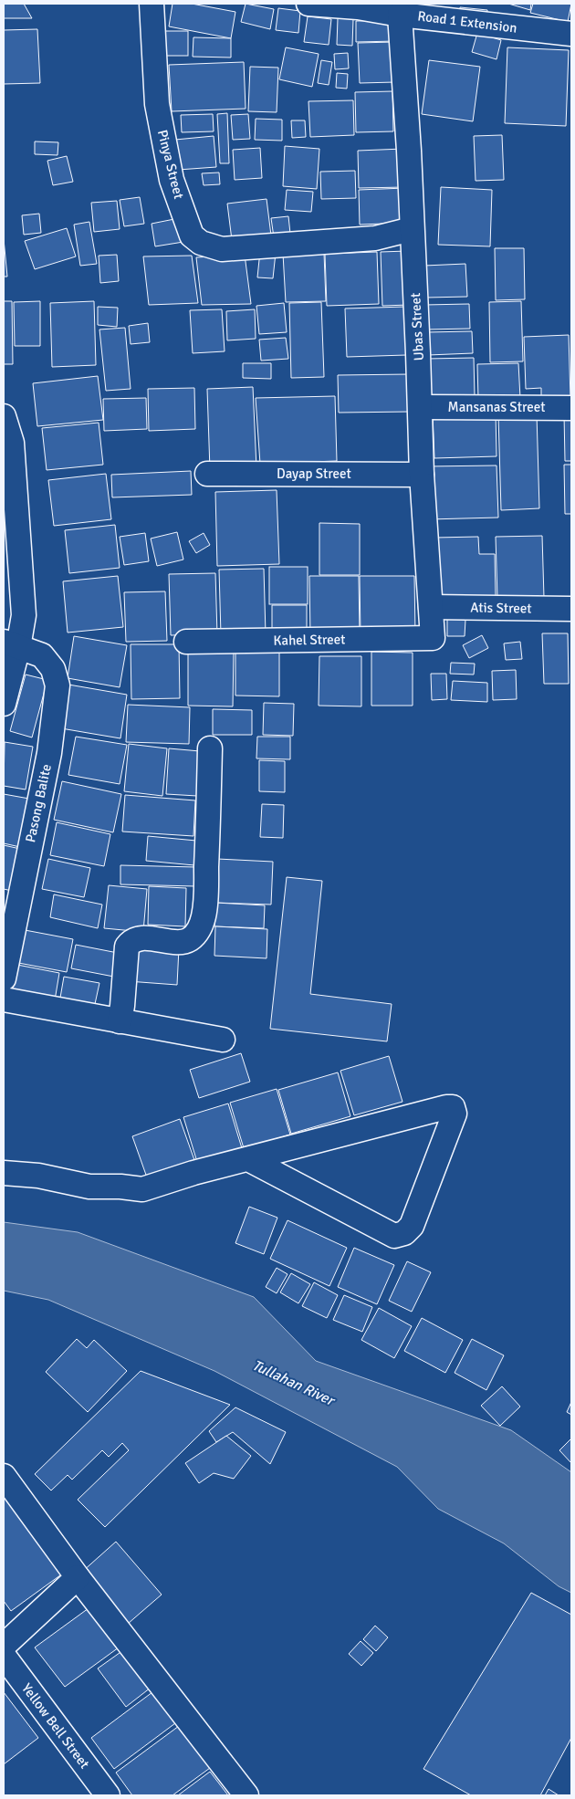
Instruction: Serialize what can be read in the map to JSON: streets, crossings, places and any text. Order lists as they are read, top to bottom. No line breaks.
{"streets":{"street":["Road 1 Extension","Pinya Street","Ubas Street","Mansanas Street","Dayap Street","Atis Street","Kahel Street","Pasong Balite","Yellow Bell Street"]},"crossings":[["Road 1 Extension","Ubas Street"],["Pinya Street","Ubas Street"],["Ubas Street","Mansanas Street"],["Ubas Street","Dayap Street"],["Ubas Street","Atis Street"],["Ubas Street","Kahel Street"]],"water":["Tullahan River"]}
